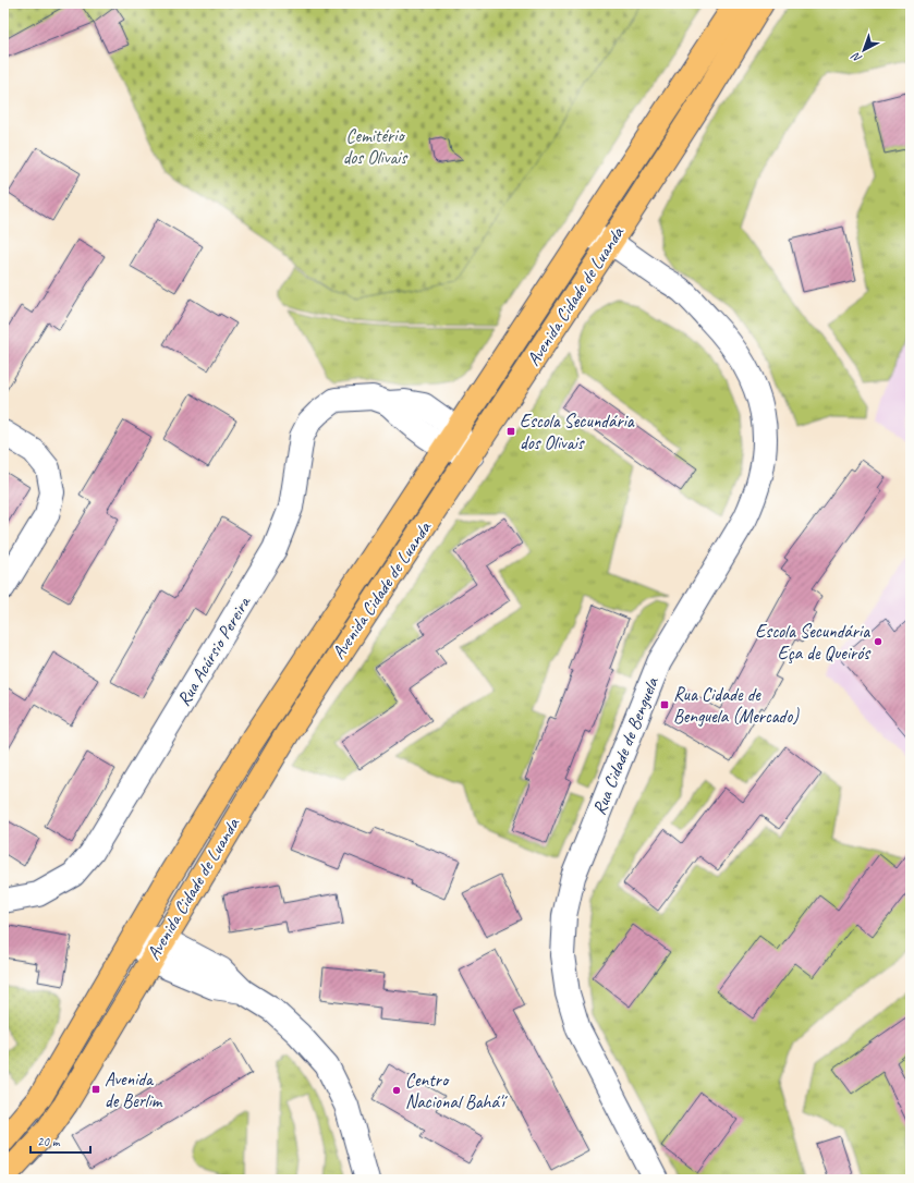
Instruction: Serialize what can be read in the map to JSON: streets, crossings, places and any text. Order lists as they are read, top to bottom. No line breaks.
{"streets":{"main road":["Avenida Cidade de Luanda"],"street":["Rua Acúrsio Pereira","Rua Cidade de Benguela"]},"crossings":[["Avenida Cidade de Luanda","Rua Acúrsio Pereira"],["Avenida Cidade de Luanda","Rua Cidade de Benguela"]],"parks":["Cemitério dos Olivais"],"places":{"transit":["Escola Secundária dos Olivais","Rua Cidade de Benguela (Mercado)","Avenida de Berlim"],"other":["Escola Secundária Eça de Queirós","Centro Nacional Bahá'í"]},"scale_bar":"20 m","north":"bottom left"}
